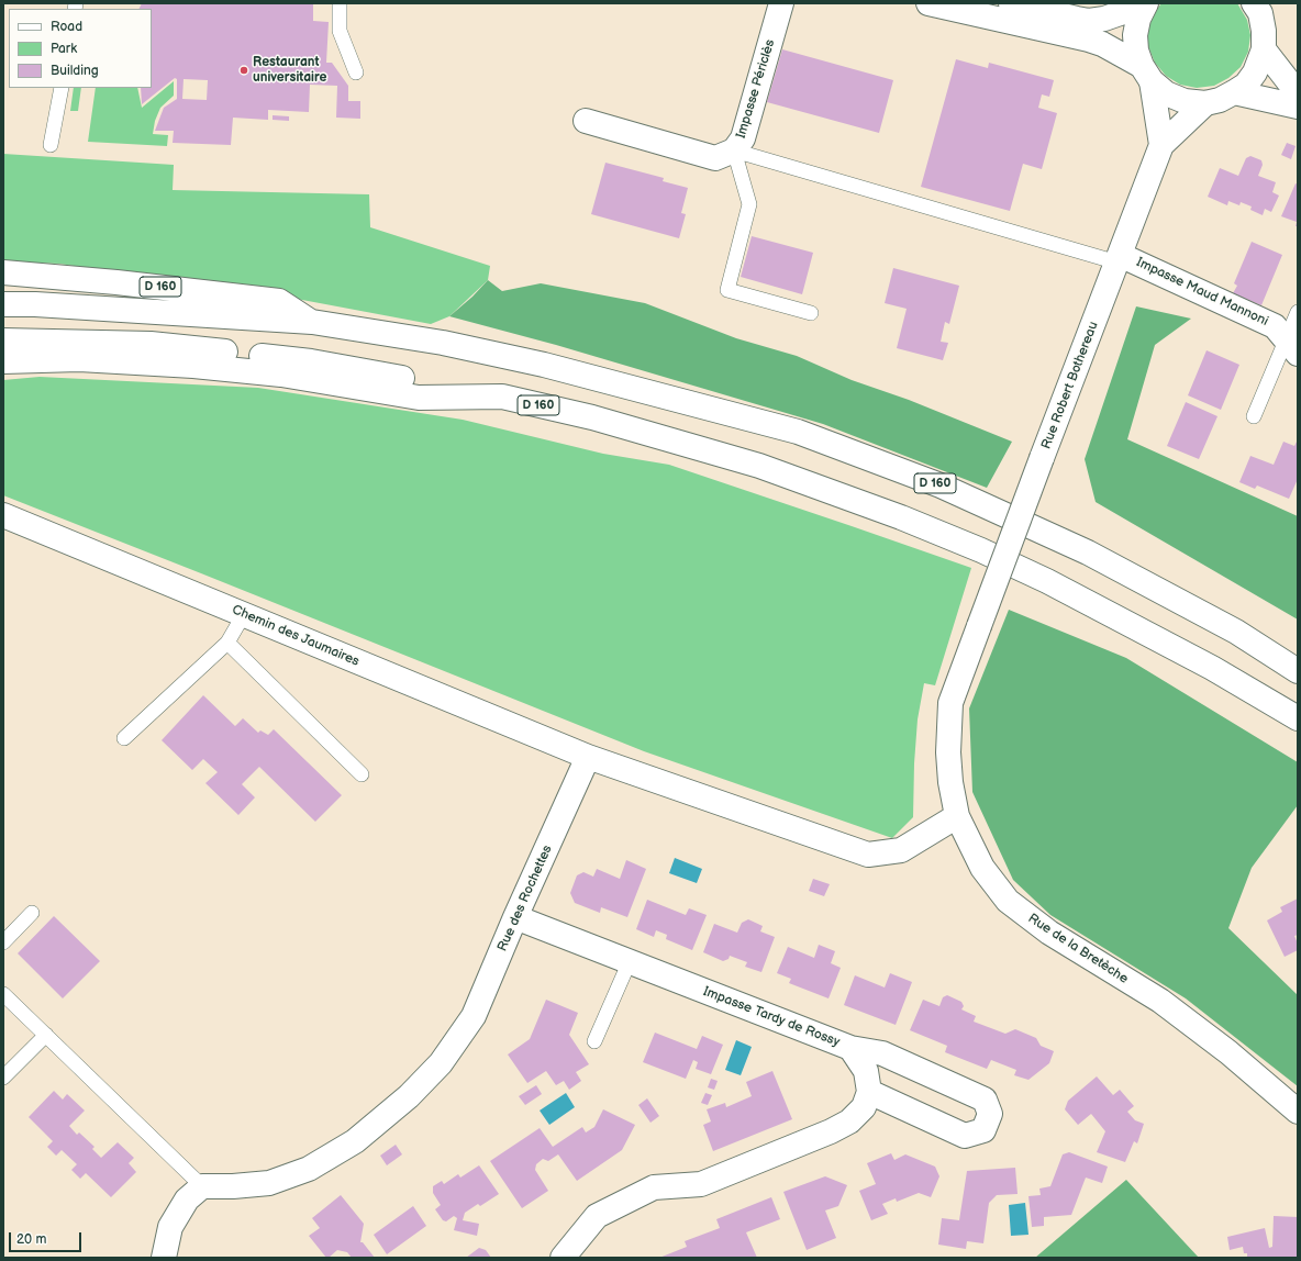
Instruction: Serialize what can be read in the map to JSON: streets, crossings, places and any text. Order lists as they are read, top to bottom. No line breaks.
{"streets":{"main road":["Impasse Périclès","D 160","Impasse Maud Mannoni","Rue Robert Bothereau","Chemin des Jaumaires","Rue des Rochettes","Rue de la Bretèche","Impasse Tardy de Rossy"]},"crossings":[["Impasse Maud Mannoni","Rue Robert Bothereau"],["Rue Robert Bothereau","Rue de la Bretèche"],["Chemin des Jaumaires","Rue des Rochettes"],["Rue des Rochettes","Impasse Tardy de Rossy"]],"places":["Restaurant universitaire"],"legend":["Road","Park","Building"],"scale_bar":"20 m"}
